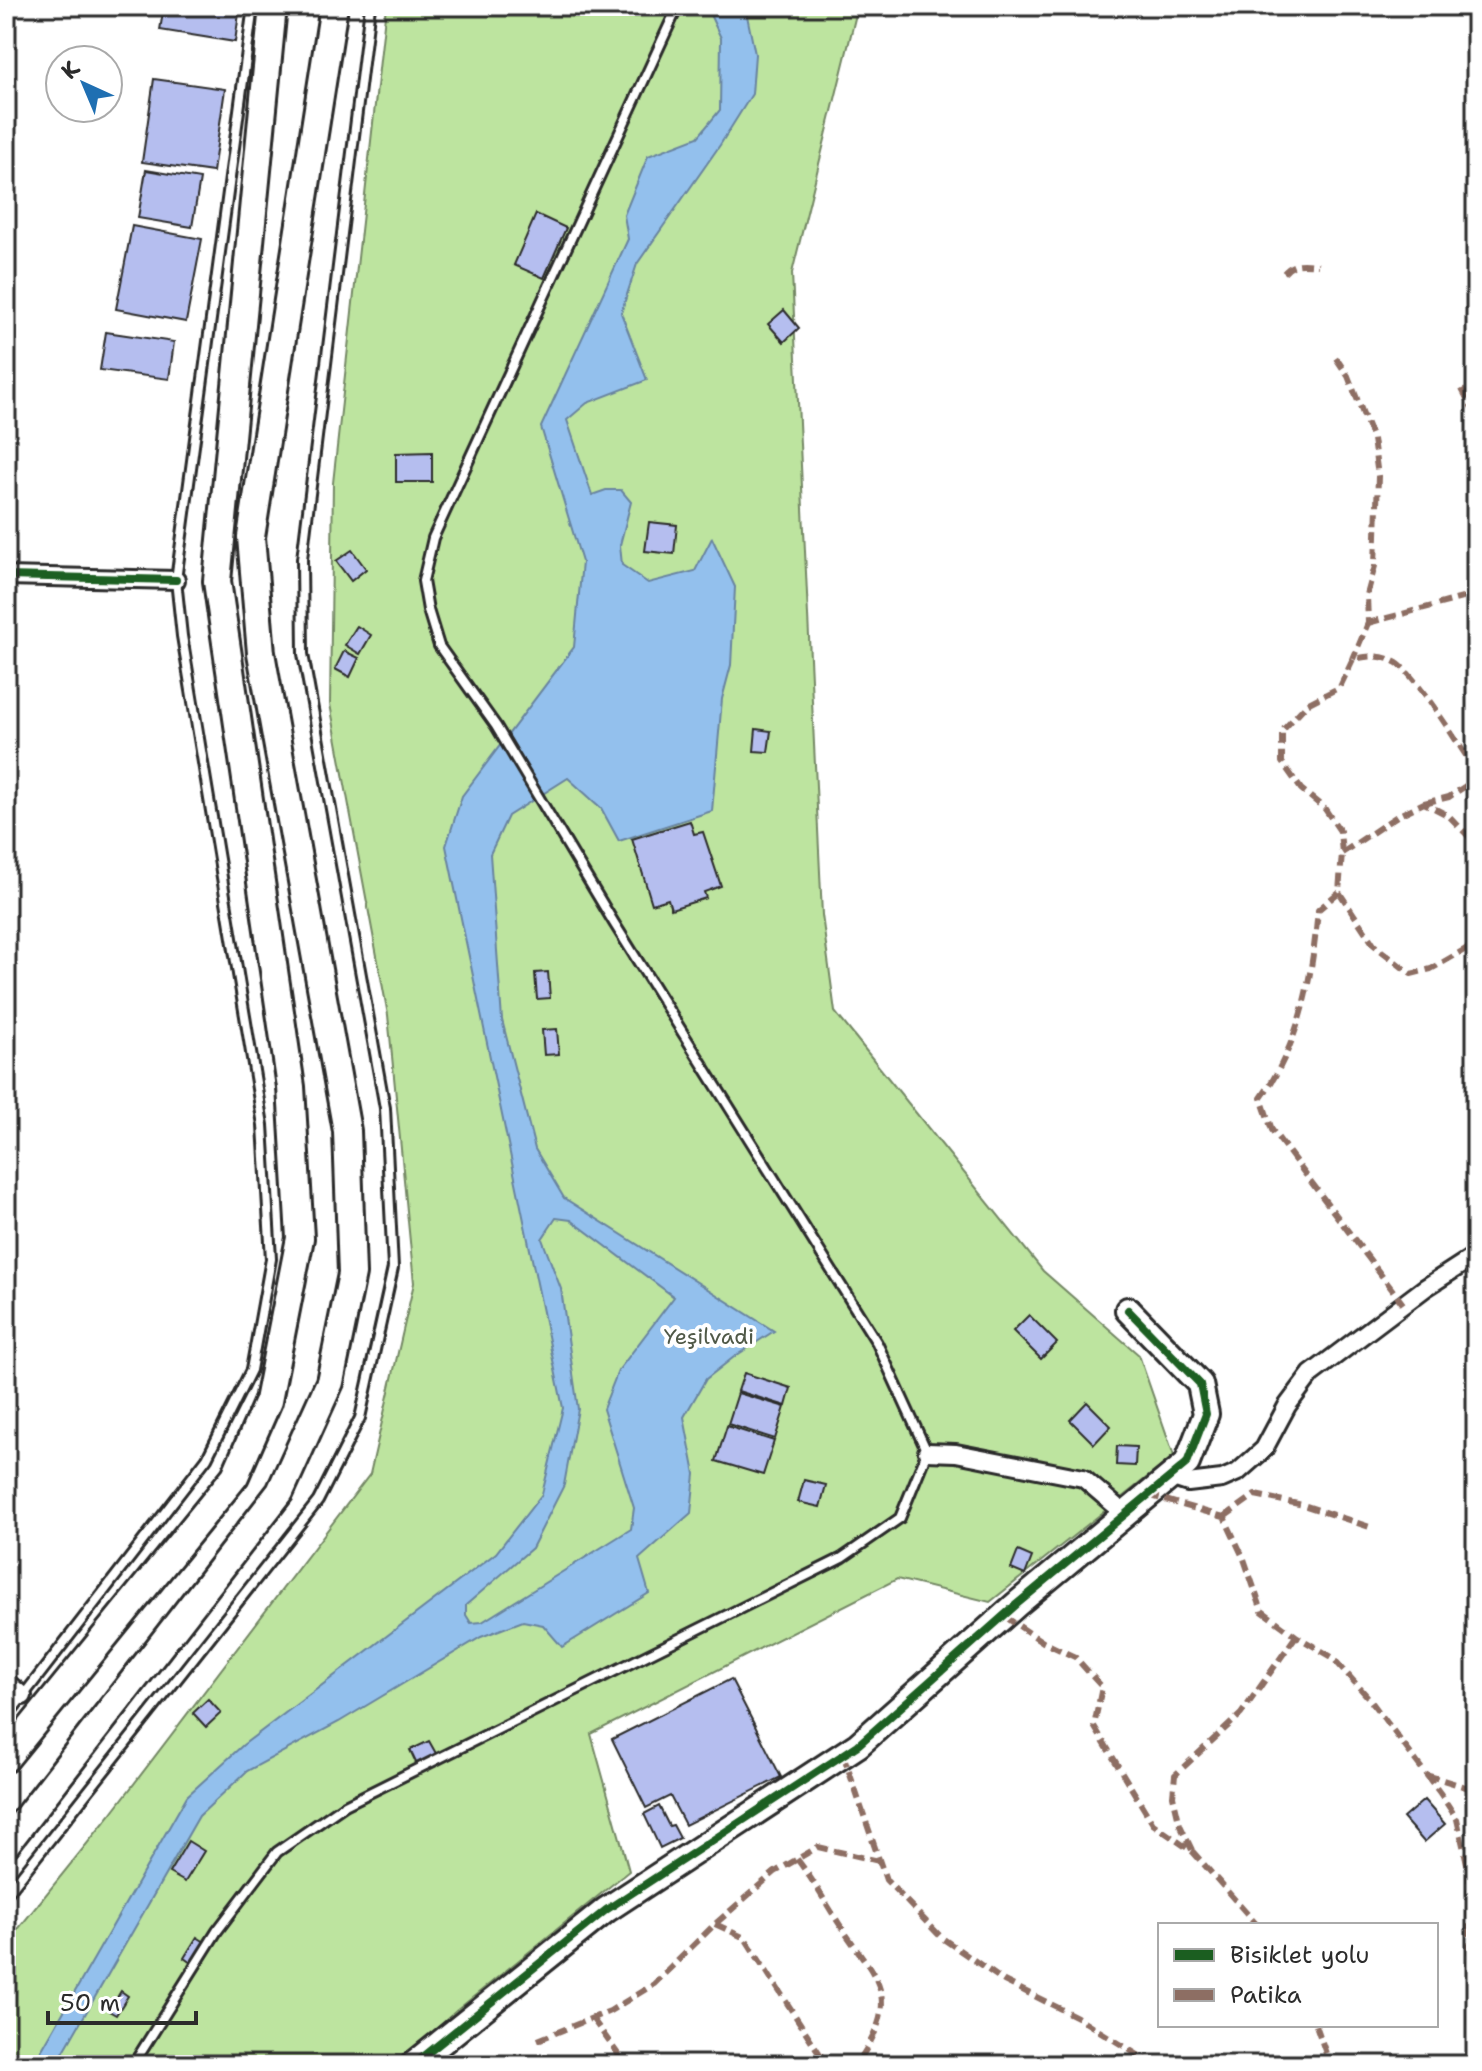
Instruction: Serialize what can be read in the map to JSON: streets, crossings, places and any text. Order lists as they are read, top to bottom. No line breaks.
{"parks":["Yeşilvadi"],"legend":["Bisiklet yolu","Patika"],"scale_bar":"50 m","north":"top left"}
